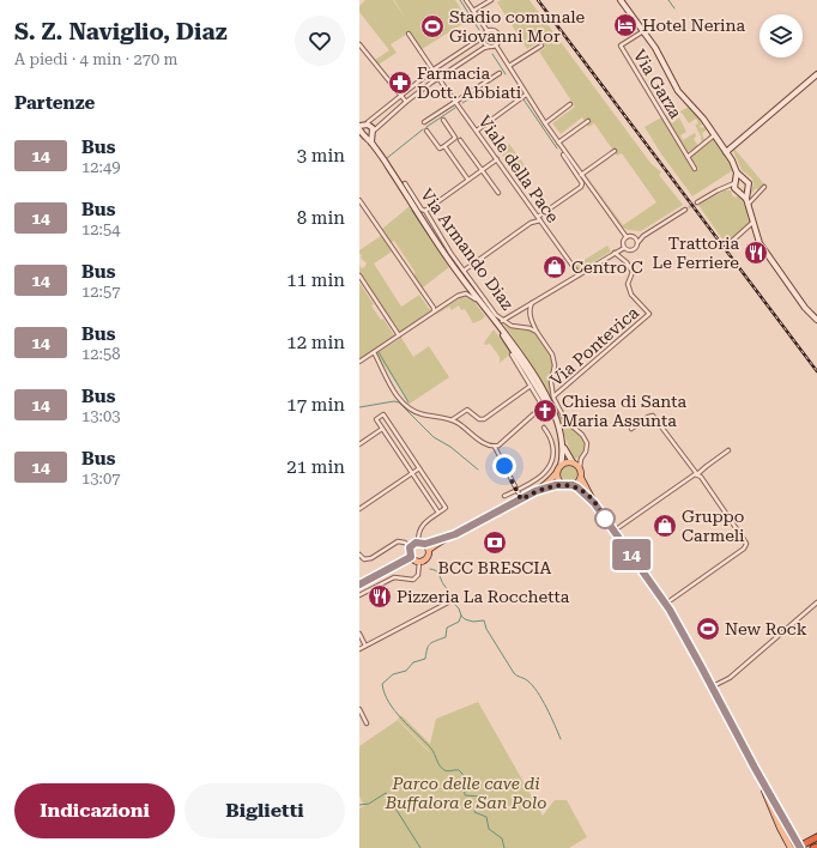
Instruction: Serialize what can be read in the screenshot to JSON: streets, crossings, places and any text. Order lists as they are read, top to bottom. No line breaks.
{"streets":{"street":["Via Garza","Viale della Pace","Via Armando Diaz","Via Pontevica"]},"parks":["Parco delle cave di Buffalora e San Polo"],"places":{"hotel":["Hotel Nerina"],"sports":["Stadio comunale Giovanni Mor","New Rock"],"pharmacy":["Farmacia Dott. Abbiati"],"restaurant":["Trattoria Le Ferriere","Pizzeria La Rocchetta"],"shop":["Centro C","Gruppo Carmeli"],"church":["Chiesa di Santa Maria Assunta"],"bank":["BCC BRESCIA"]},"lines":["bus line 14"],"page":{"heading":[["S. Z. Naviglio, Diaz","A piedi · 4 min · 270 m"],"Partenze"],"on_map":"14","list":[{"mark":"14","name":"Bus","note":"12:49","value":"3 min"},{"mark":"14","name":"Bus","note":"12:54","value":"8 min"},{"mark":"14","name":"Bus","note":"12:57","value":"11 min"},{"mark":"14","name":"Bus","note":"12:58","value":"12 min"},{"mark":"14","name":"Bus","note":"13:03","value":"17 min"},{"mark":"14","name":"Bus","note":"13:07","value":"21 min"}],"buttons":["Indicazioni","Biglietti"]}}
